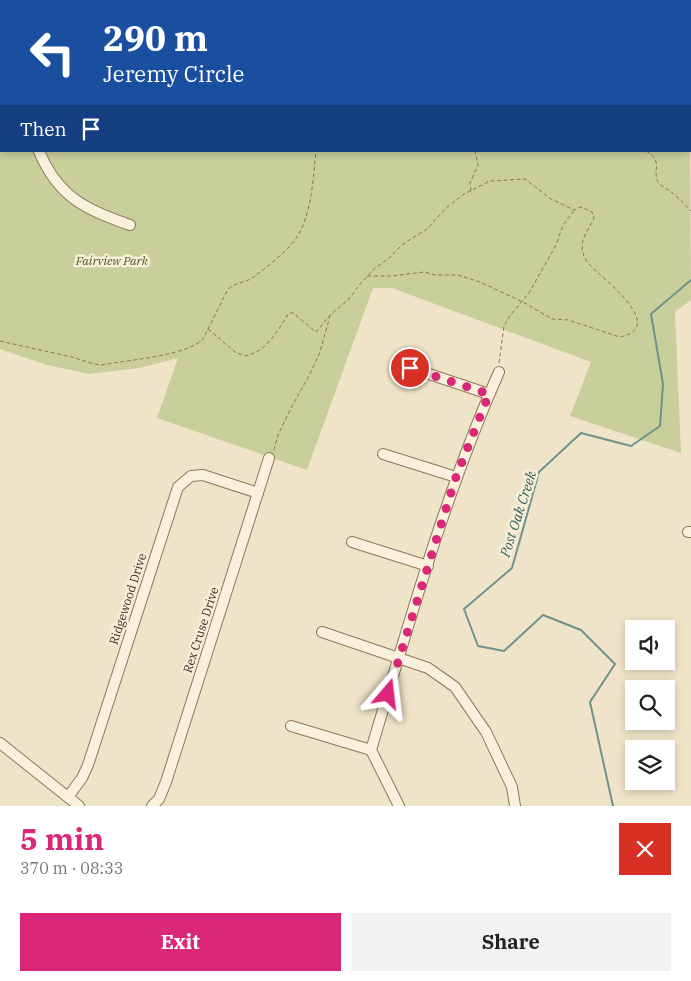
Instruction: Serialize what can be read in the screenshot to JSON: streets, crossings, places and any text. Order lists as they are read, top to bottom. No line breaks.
{"streets":{"street":["Ridgewood Drive","Rex Cruse Drive"]},"crossings":[["Ridgewood Drive","Rex Cruse Drive"]],"water":["Post Oak Creek"],"parks":["Fairview Park"],"page":{"turn":["290 m","Jeremy Circle"],"then":"Then","heading":["5 min","370 m · 08:33"],"buttons":["Exit","Share"]}}
